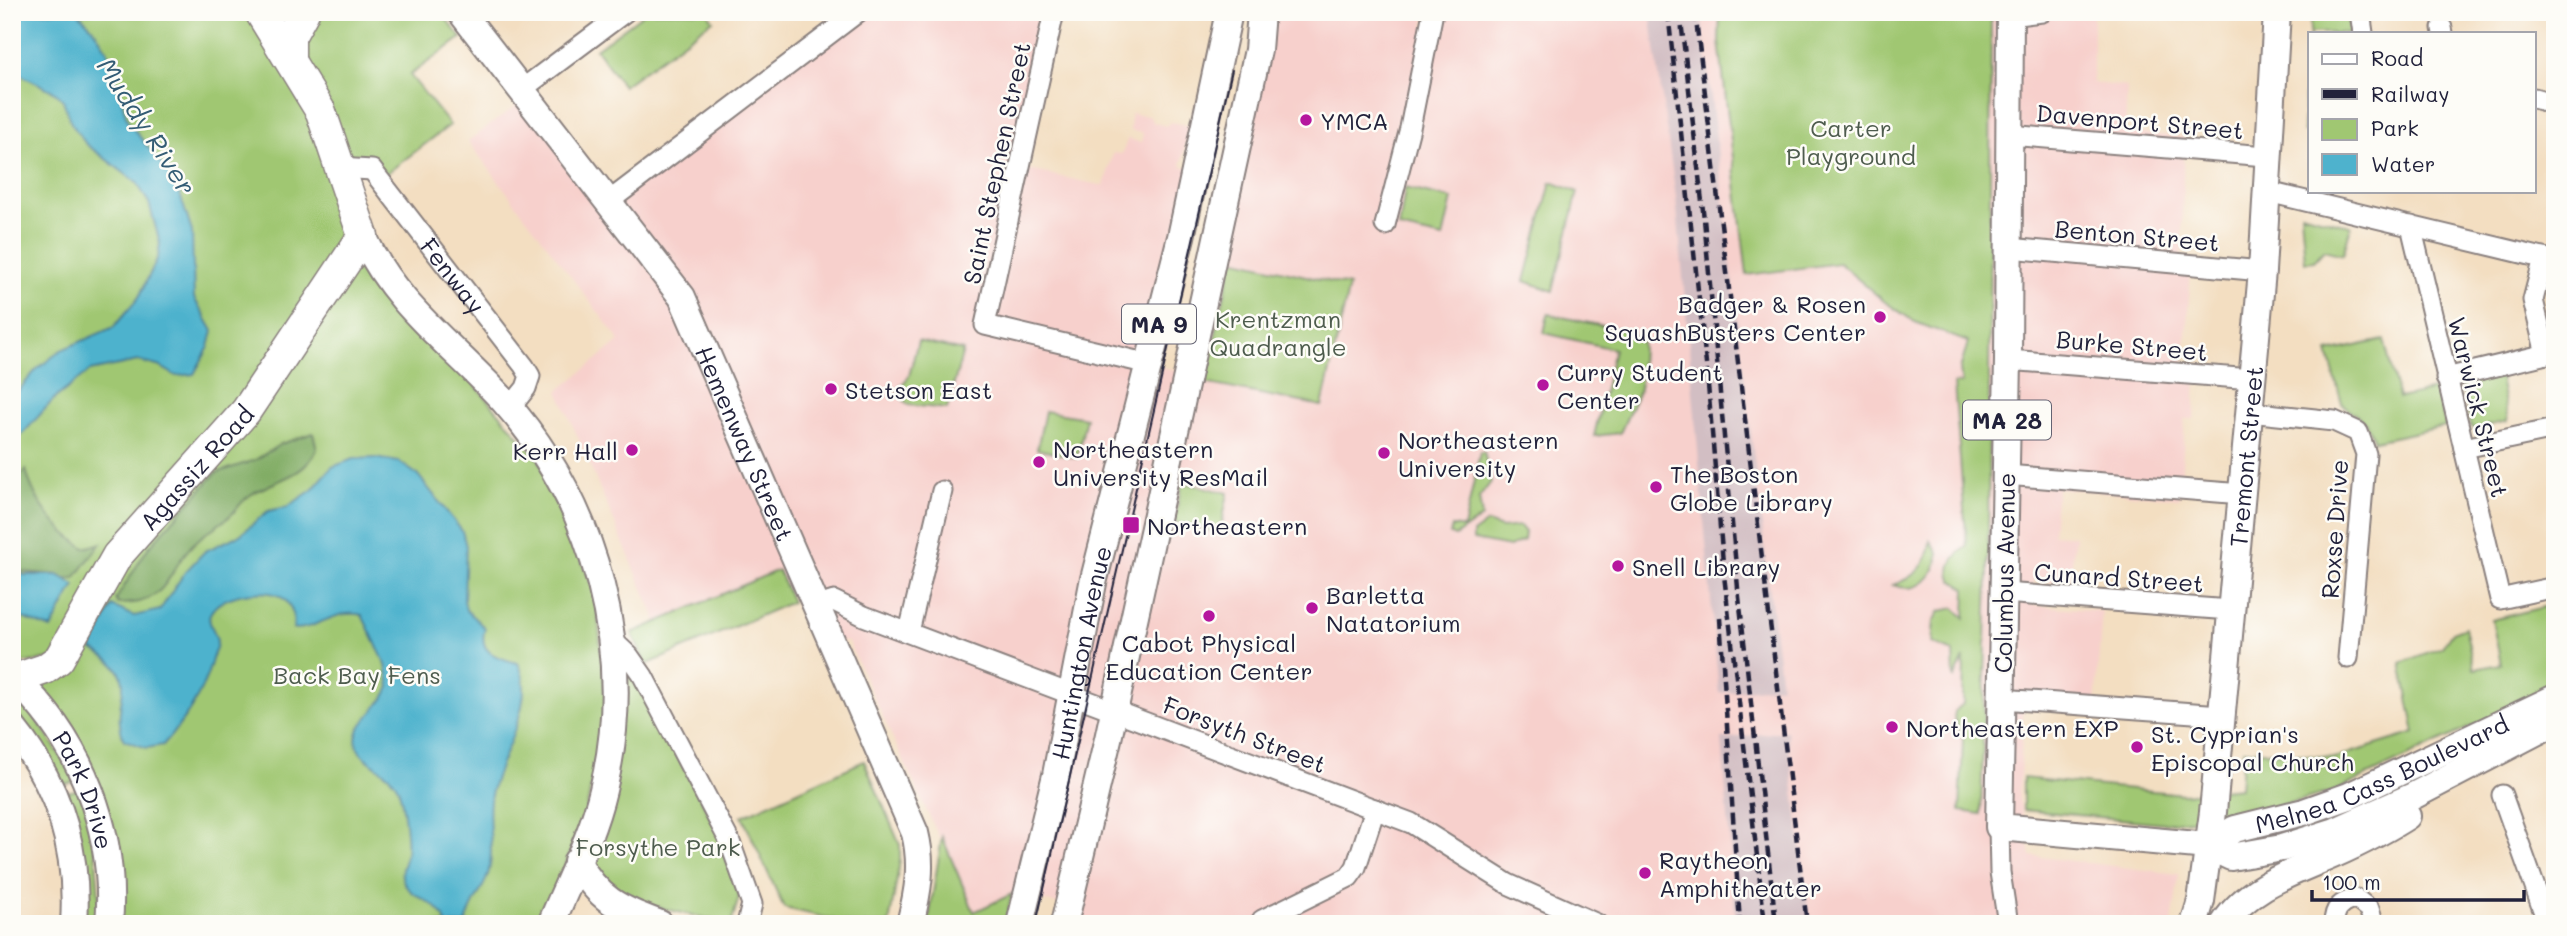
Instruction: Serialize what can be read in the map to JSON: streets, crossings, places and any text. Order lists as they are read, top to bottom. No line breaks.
{"streets":{"highway":["Fenway","Agassiz Road"],"main road":["MA 9","MA 28","Hemenway Street","Tremont Street","Columbus Avenue","Huntington Avenue","Melnea Cass Boulevard","Park Drive"],"street":["Davenport Street","Saint Stephen Street","Benton Street","Burke Street","Warwick Street","Roxse Drive","Cunard Street","Forsyth Street"]},"crossings":[["Davenport Street","Tremont Street"],["Davenport Street","Columbus Avenue"],["Saint Stephen Street","Huntington Avenue"],["Benton Street","Tremont Street"],["Benton Street","Columbus Avenue"],["Fenway","Agassiz Road"],["Burke Street","Tremont Street"],["Burke Street","Columbus Avenue"],["Hemenway Street","Forsyth Street"],["Tremont Street","Roxse Drive"],["Tremont Street","Cunard Street"],["Tremont Street","Melnea Cass Boulevard"],["Agassiz Road","Park Drive"],["Columbus Avenue","Cunard Street"],["Columbus Avenue","Melnea Cass Boulevard"],["Huntington Avenue","Forsyth Street"]],"water":["Muddy River"],"parks":["Carter Playground","Krentzman Quadrangle","Back Bay Fens","Forsythe Park"],"places":{"other":["YMCA","Badger & Rosen SquashBusters Center","Curry Student Center","Stetson East","Kerr Hall","Northeastern University","Northeastern University ResMail","The Boston Globe Library","Snell Library","Barletta Natatorium","Cabot Physical Education Center","Northeastern EXP","St. Cyprian's Episcopal Church","Raytheon Amphitheater"],"transit":["Northeastern"]},"legend":["Road","Railway","Park","Water"],"scale_bar":"100 m"}
